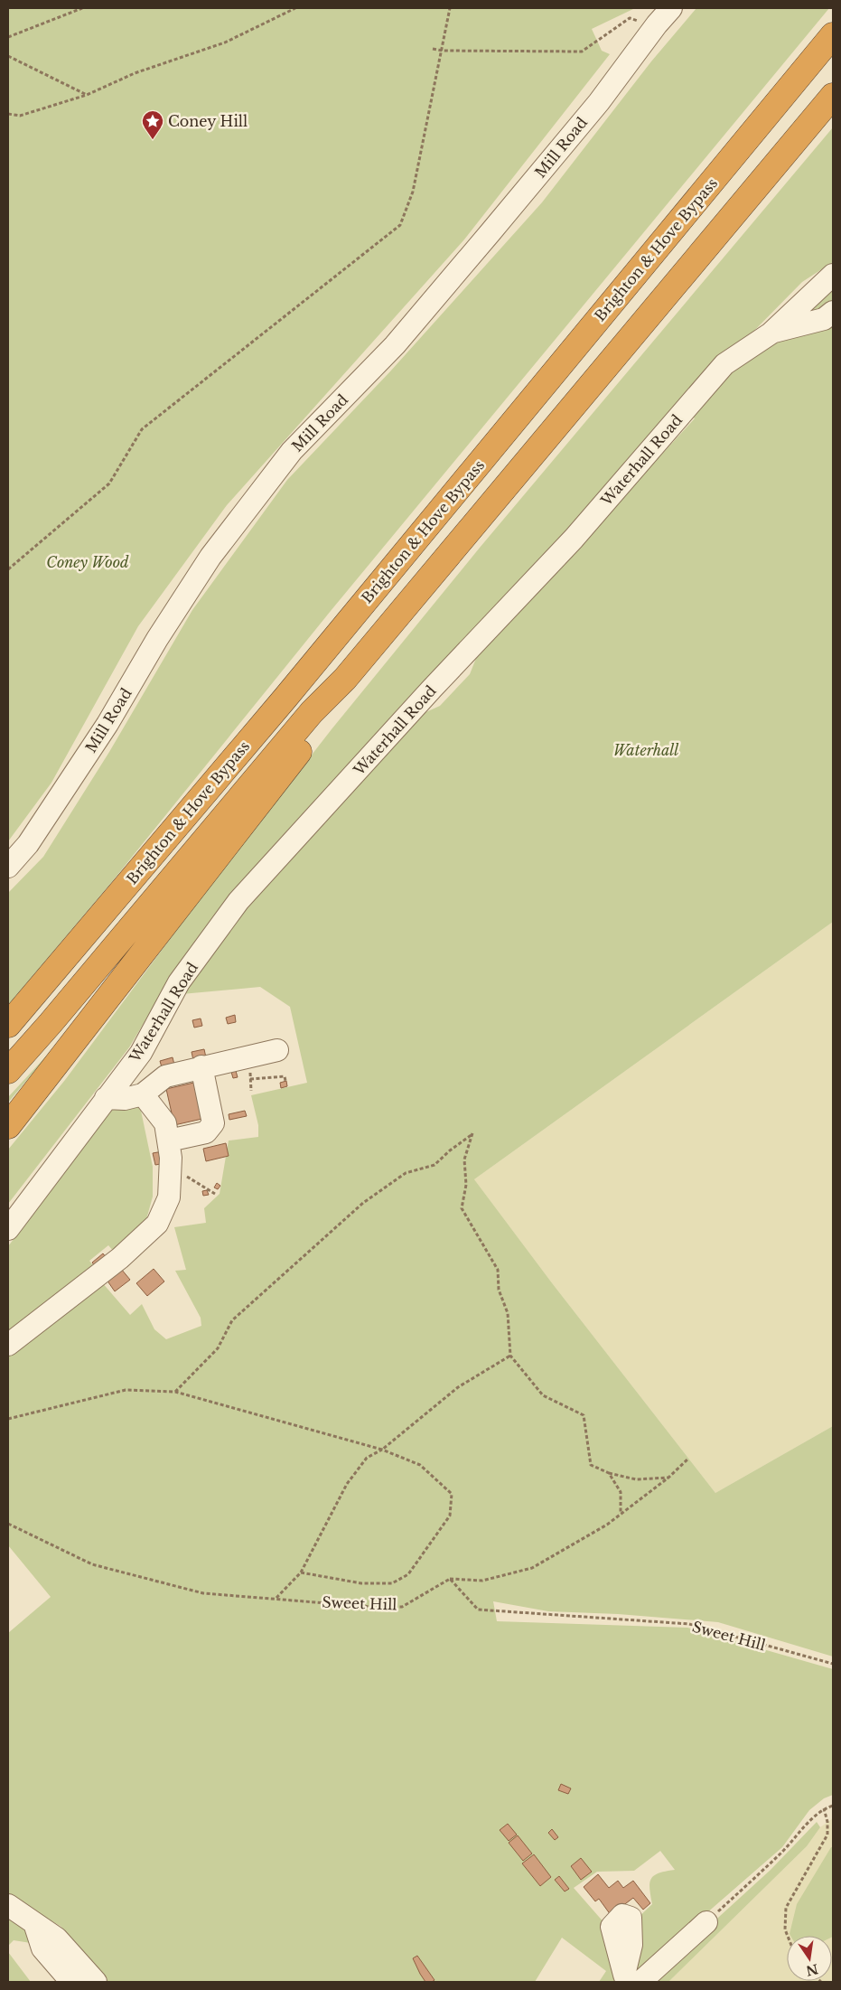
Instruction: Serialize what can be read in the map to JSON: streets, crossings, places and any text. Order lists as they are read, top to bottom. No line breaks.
{"streets":{"highway":["Brighton & Hove Bypass"],"street":["Mill Road","Waterhall Road"],"path":["Sweet Hill"]},"parks":["Coney Wood","Waterhall"],"places":{"place":["Coney Hill"]},"north":"bottom"}
